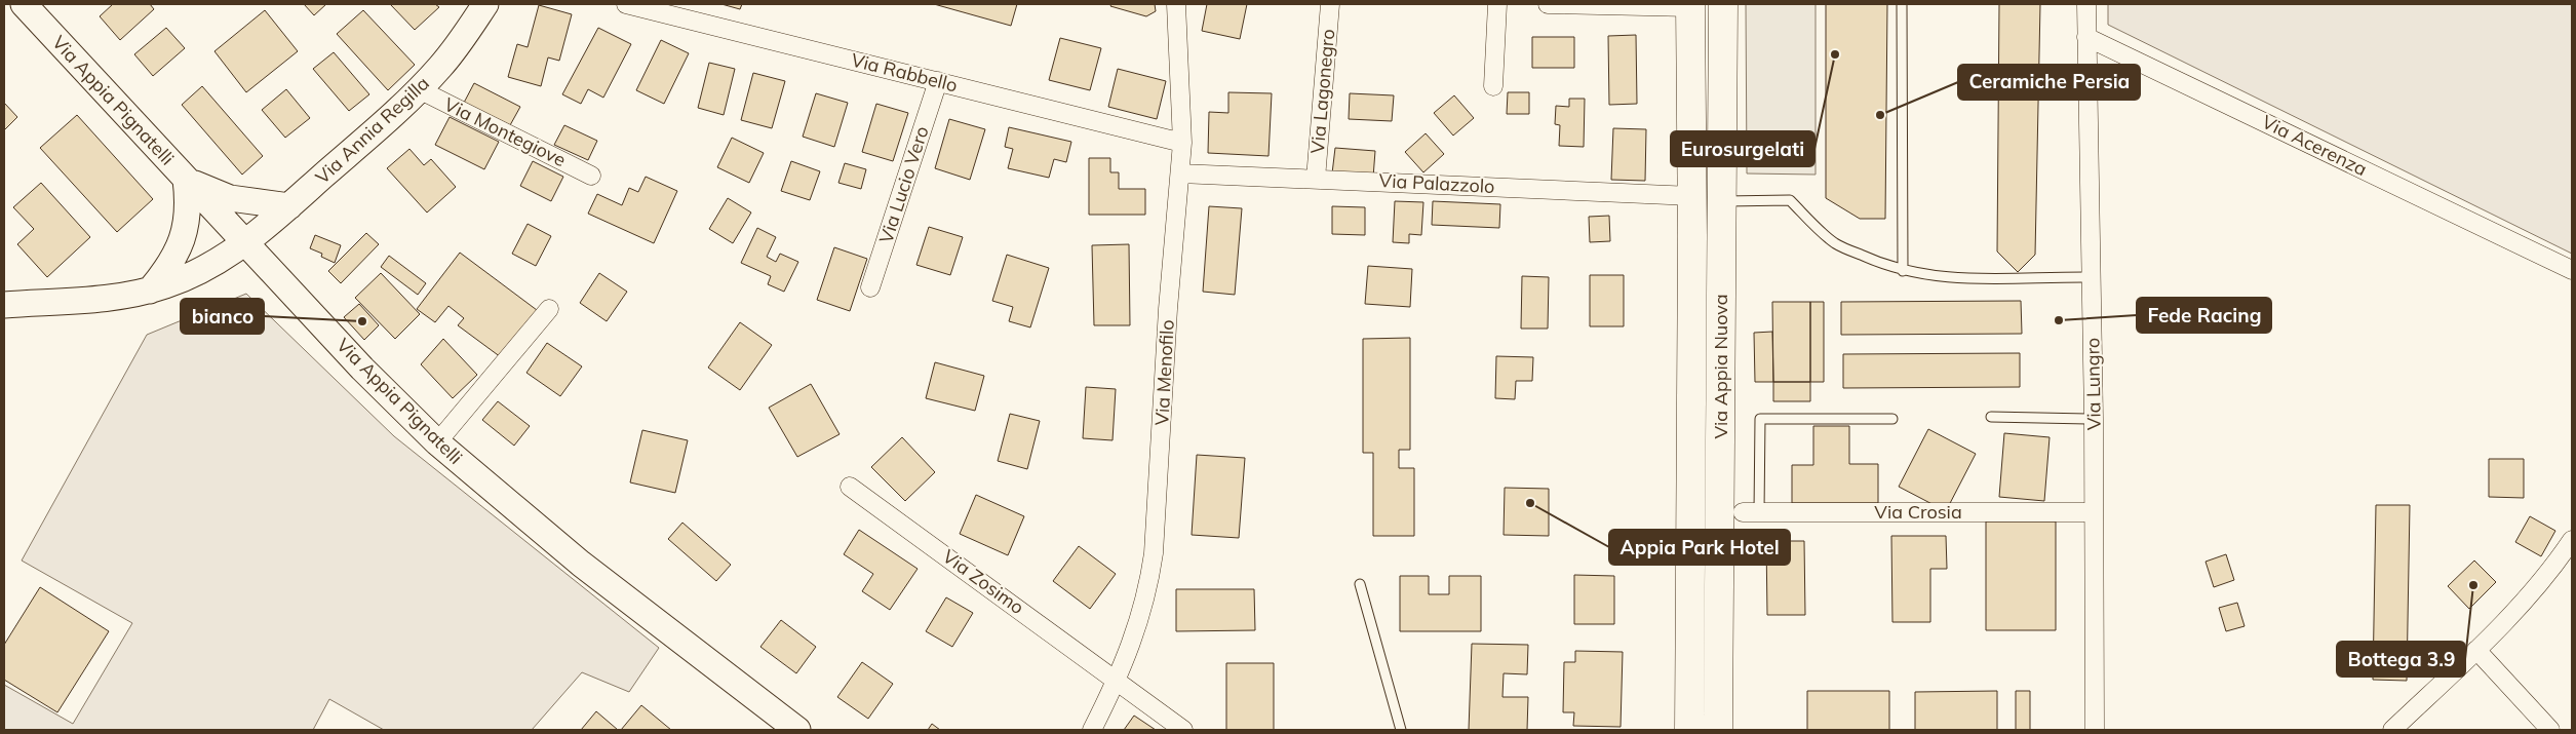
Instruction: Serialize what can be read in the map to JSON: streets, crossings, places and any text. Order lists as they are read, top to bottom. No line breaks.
{"streets":{"main road":["Via Appia Pignatelli","Via Annia Regilla","Via Appia Nuova"],"street":["Via Rabbello","Via Lagonegro","Via Montegiove","Via Acerenza","Via Palazzolo","Via Lucio Vero","Via Menofilo","Via Lungro","Via Crosia","Via Zosimo"]},"crossings":[["Via Rabbello","Via Lucio Vero"],["Via Rabbello","Via Menofilo"],["Via Lagonegro","Via Palazzolo"],["Via Appia Pignatelli","Via Annia Regilla"],["Via Annia Regilla","Via Montegiove"],["Via Acerenza","Via Lungro"],["Via Palazzolo","Via Appia Nuova"],["Via Palazzolo","Via Menofilo"],["Via Menofilo","Via Zosimo"],["Via Lungro","Via Crosia"]],"places":["Eurosurgelati","Ceramiche Persia","Fede Racing","bianco","Appia Park Hotel","Bottega 3.9"]}
